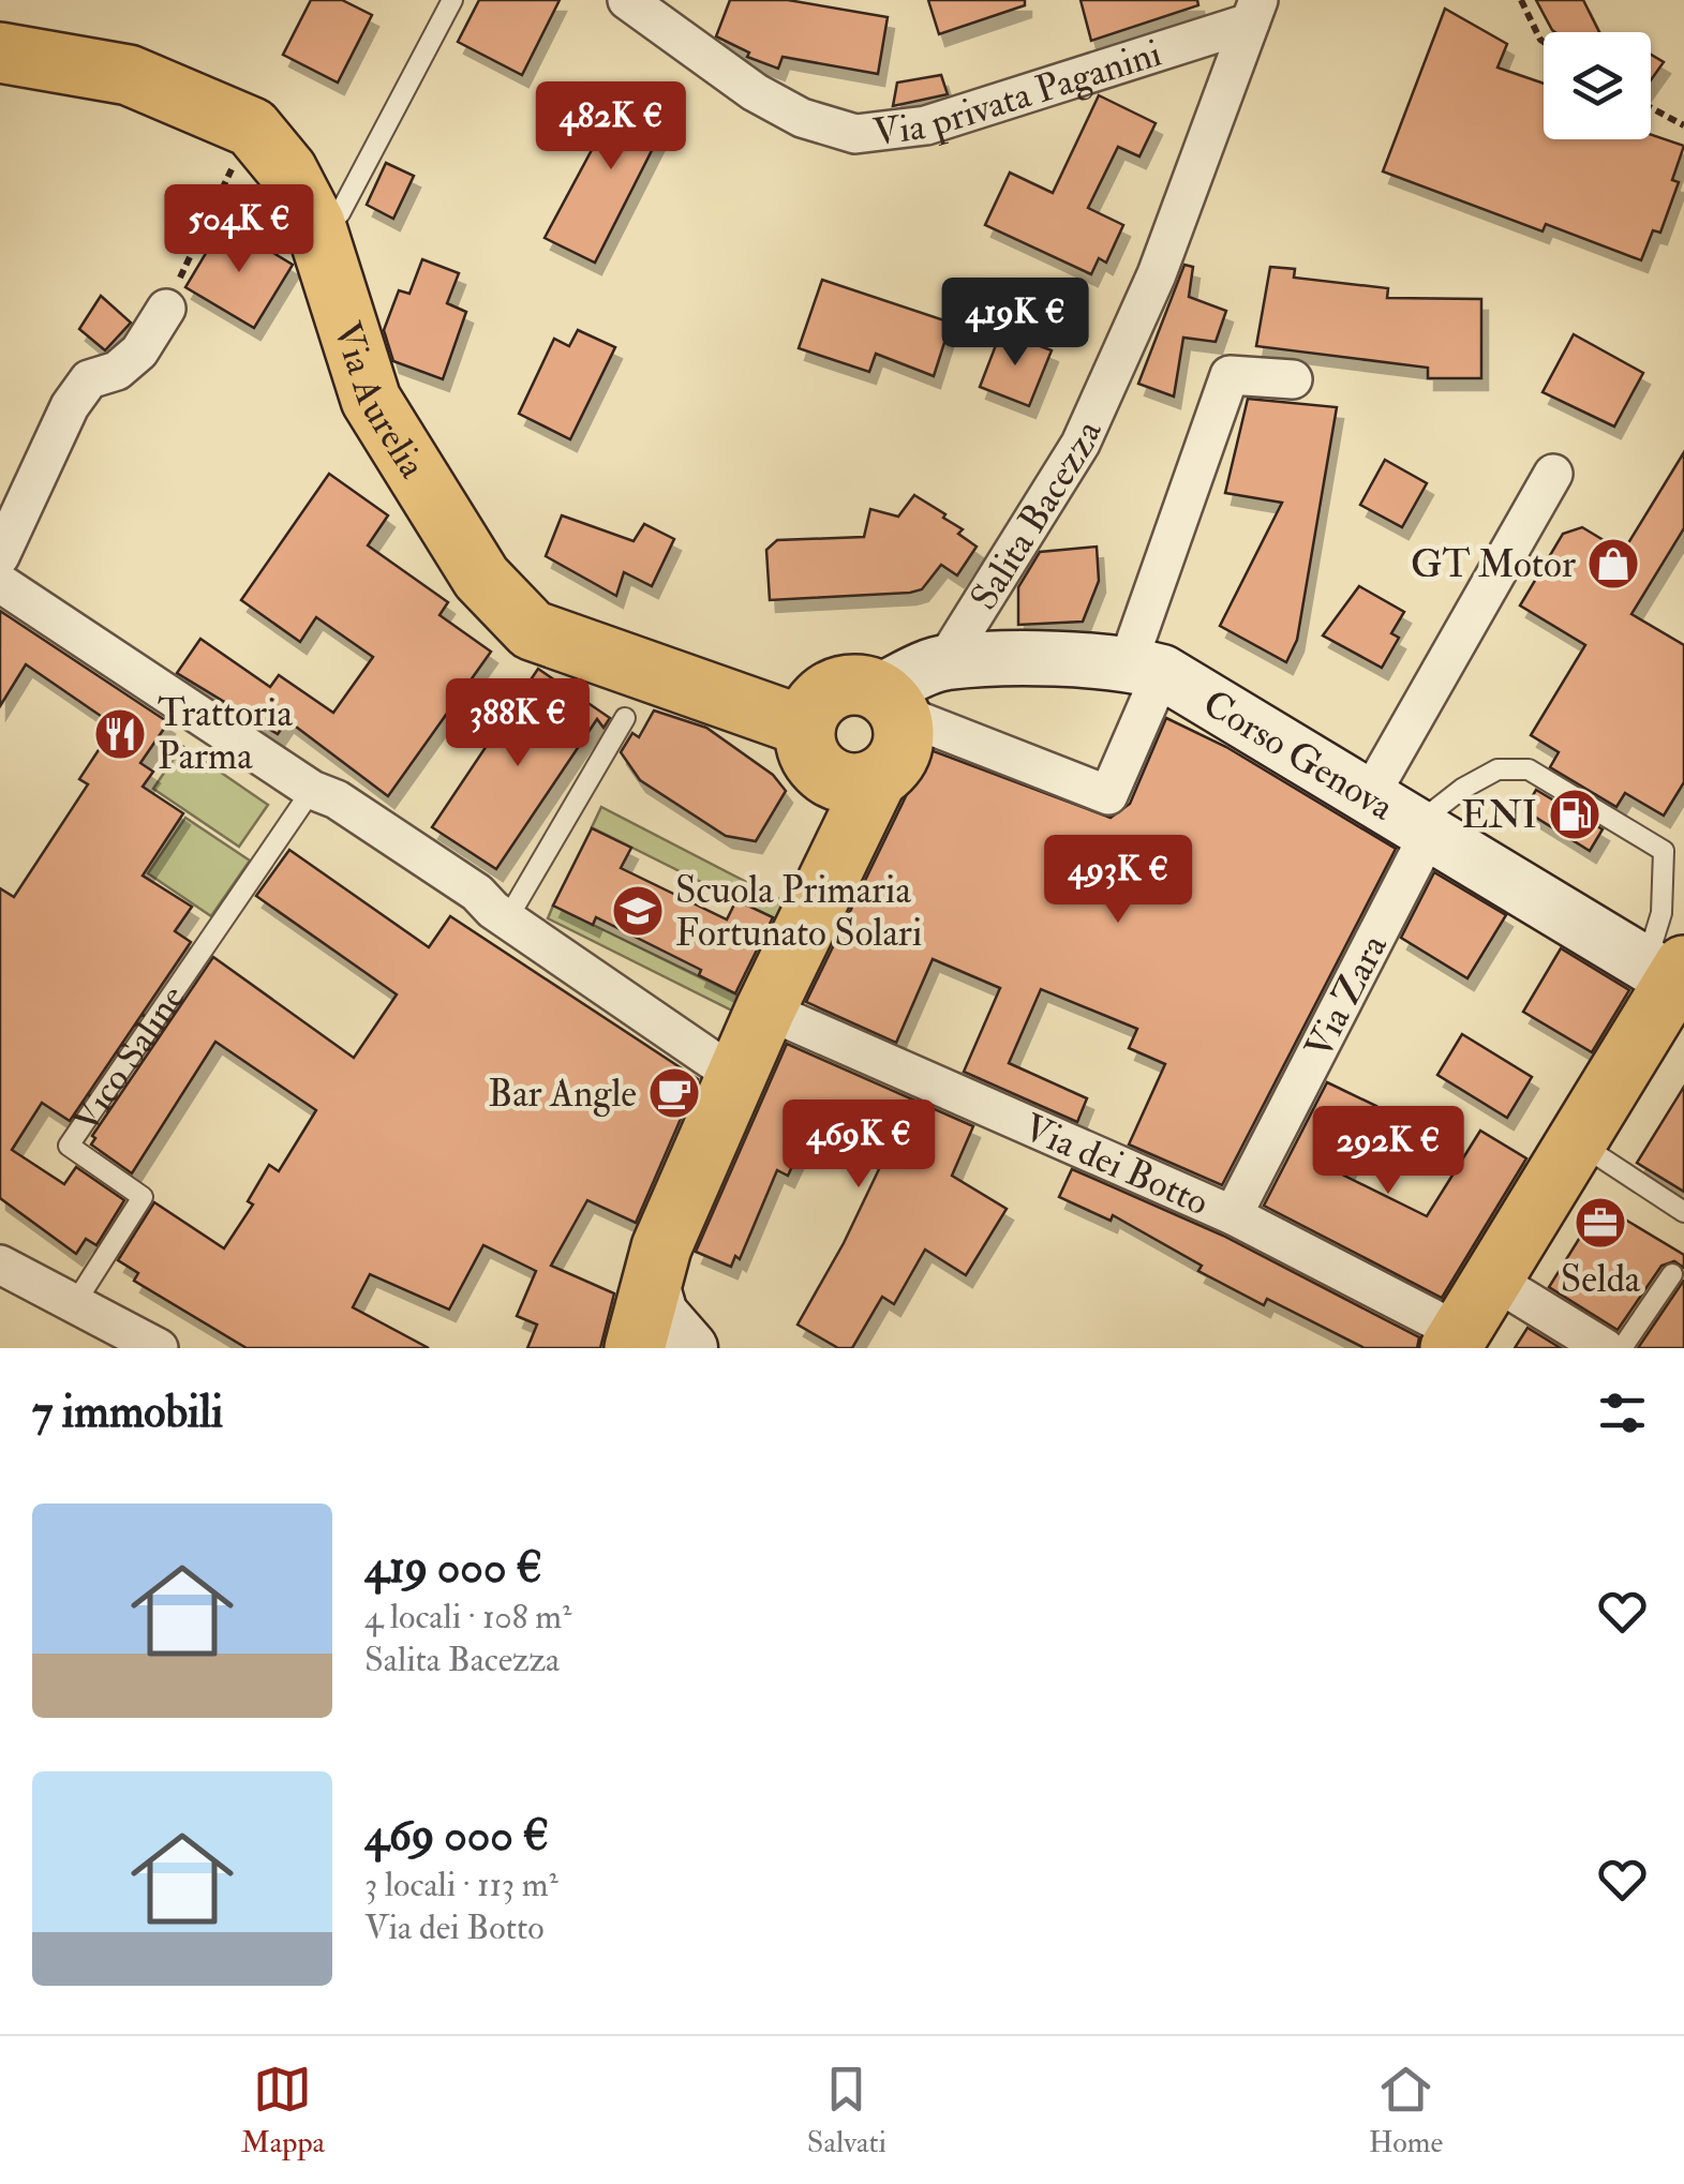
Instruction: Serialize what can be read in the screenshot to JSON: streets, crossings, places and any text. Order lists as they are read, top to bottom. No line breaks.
{"streets":{"main road":["Via Aurelia","Corso Genova"],"street":["Via privata Paganini","Salita Bacezza","Via Zara","Via dei Botto"],"lane":["Vico Saline"]},"crossings":[["Via privata Paganini","Salita Bacezza"],["Corso Genova","Via Zara"],["Via Zara","Via dei Botto"]],"places":{"shop":["GT Motor"],"restaurant":["Trattoria Parma"],"fuel station":["ENI"],"school or university":["Scuola Primaria Fortunato Solari"],"cafe":["Bar Angle"],"office":["Selda"]},"page":{"price":["482K €","504K €","419K €","388K €","493K €","469K €","292K €"],"heading":"7 immobili","list":[{"name":"419 000 €","note":"4 locali · 108 m² · Salita Bacezza"},{"name":"469 000 €","note":"3 locali · 113 m² · Via dei Botto"}],"tabs":["Mappa","Salvati","Home"]}}
